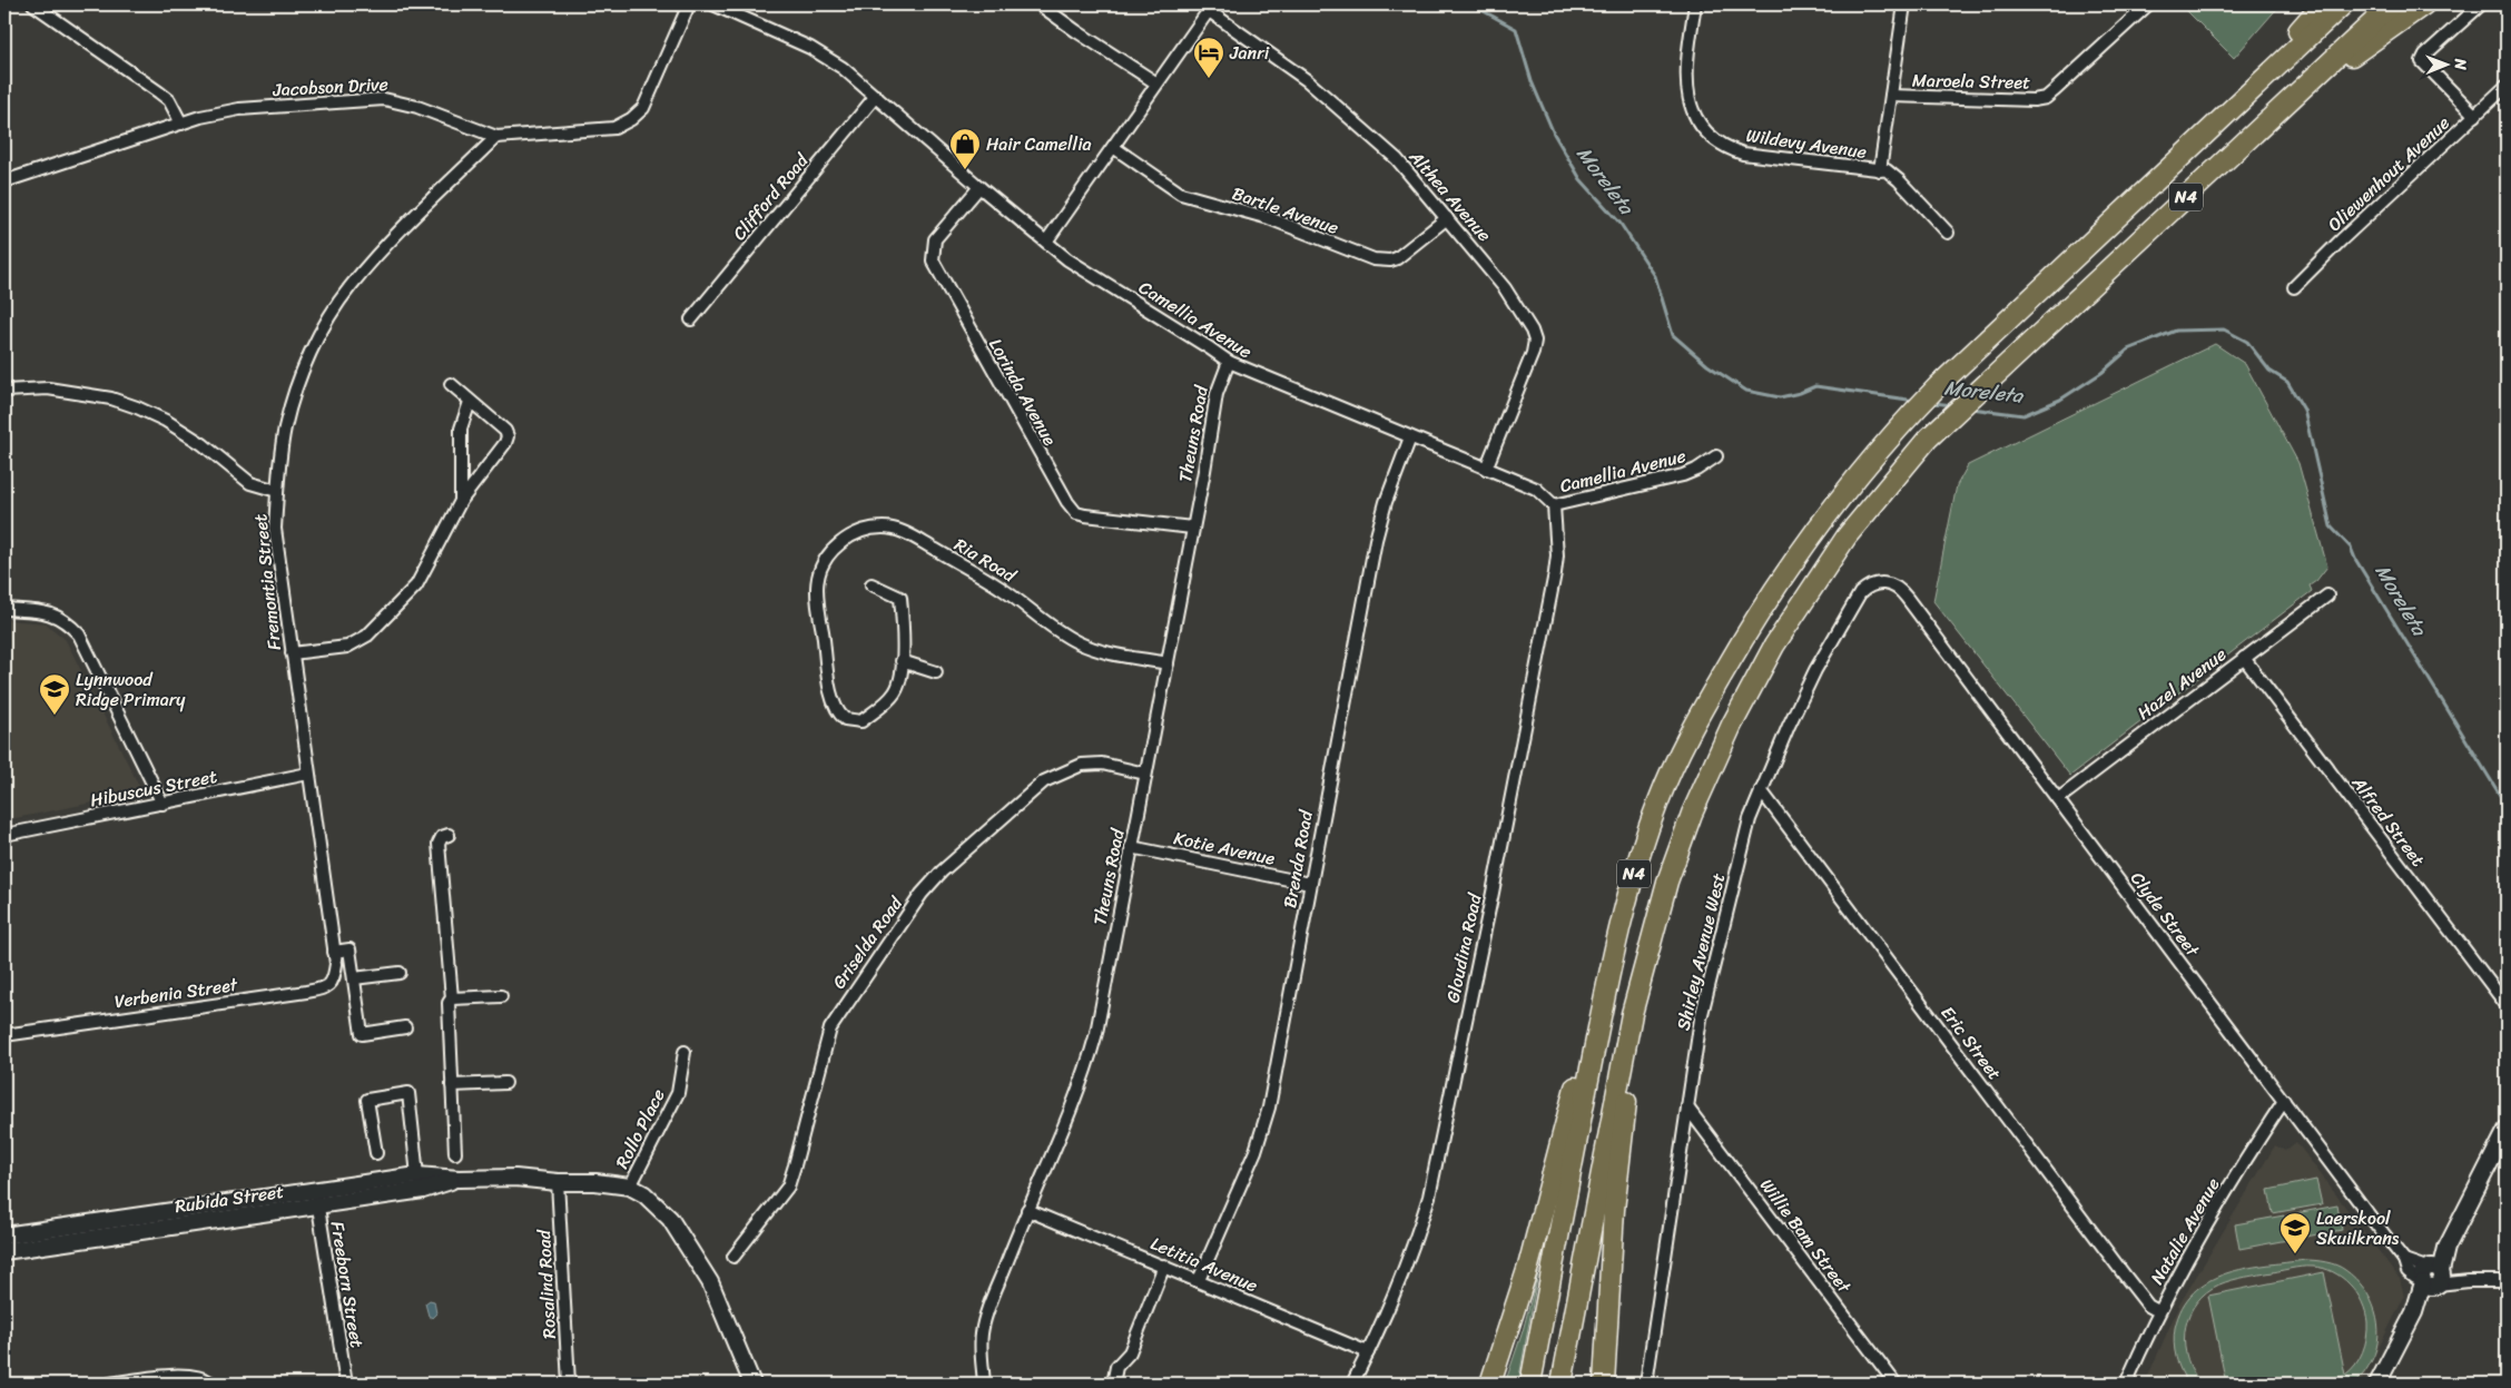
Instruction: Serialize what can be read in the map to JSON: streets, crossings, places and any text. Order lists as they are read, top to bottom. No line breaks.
{"streets":{"highway":["N4"],"street":["Maroela Street","Jacobson Drive","Wildevy Avenue","Oliewenhout Avenue","Althea Avenue","Clifford Road","Bartle Avenue","Camellia Avenue","Lorinda Avenue","Theuns Road","Ria Road","Fremontia Street","Hazel Avenue","Hibuscus Street","Alfred Street","Kotie Avenue","Brenda Road","Clyde Street","Griselda Road","Gloudina Road","Shirley Avenue West","Verbenia Street","Eric Street","Rollo Place","Rubida Street","Natalie Avenue","Willie Bam Street","Letitia Avenue","Freeborn Street","Rosalind Road"]},"crossings":[["Jacobson Drive","Fremontia Street"],["Althea Avenue","Bartle Avenue"],["Althea Avenue","Camellia Avenue"],["Clifford Road","Camellia Avenue"],["Camellia Avenue","Lorinda Avenue"],["Camellia Avenue","Theuns Road"],["Camellia Avenue","Brenda Road"],["Camellia Avenue","Gloudina Road"],["Lorinda Avenue","Theuns Road"],["Theuns Road","Ria Road"],["Theuns Road","Kotie Avenue"],["Theuns Road","Griselda Road"],["Theuns Road","Letitia Avenue"],["Fremontia Street","Hibuscus Street"],["Fremontia Street","Verbenia Street"],["Hazel Avenue","Alfred Street"],["Hazel Avenue","Clyde Street"],["Kotie Avenue","Brenda Road"],["Brenda Road","Letitia Avenue"],["Clyde Street","Shirley Avenue West"],["Clyde Street","Natalie Avenue"],["Gloudina Road","Letitia Avenue"],["Shirley Avenue West","Eric Street"],["Shirley Avenue West","Willie Bam Street"],["Eric Street","Natalie Avenue"],["Rollo Place","Rubida Street"],["Rubida Street","Freeborn Street"],["Rubida Street","Rosalind Road"]],"water":["Moreleta"],"places":{"hotel":["Janri"],"shop":["Hair Camellia"],"school or university":["Lynnwood Ridge Primary","Laerskool Skuilkrans"]},"north":"right"}
